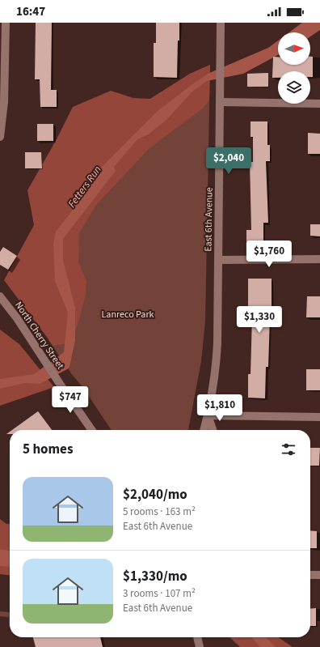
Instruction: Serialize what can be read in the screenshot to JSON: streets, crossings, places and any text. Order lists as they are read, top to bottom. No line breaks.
{"streets":{"street":["East 6th Avenue","North Cherry Street"]},"water":["Fetters Run"],"parks":["Lanreco Park"],"north":"right","page":{"status":"16:47","price":["$2,040","$1,760","$1,330","$747","$1,810"],"heading":"5 homes","list":[{"name":"$2,040/mo","note":"5 rooms · 163 m² · East 6th Avenue"},{"name":"$1,330/mo","note":"3 rooms · 107 m² · East 6th Avenue"}]}}
